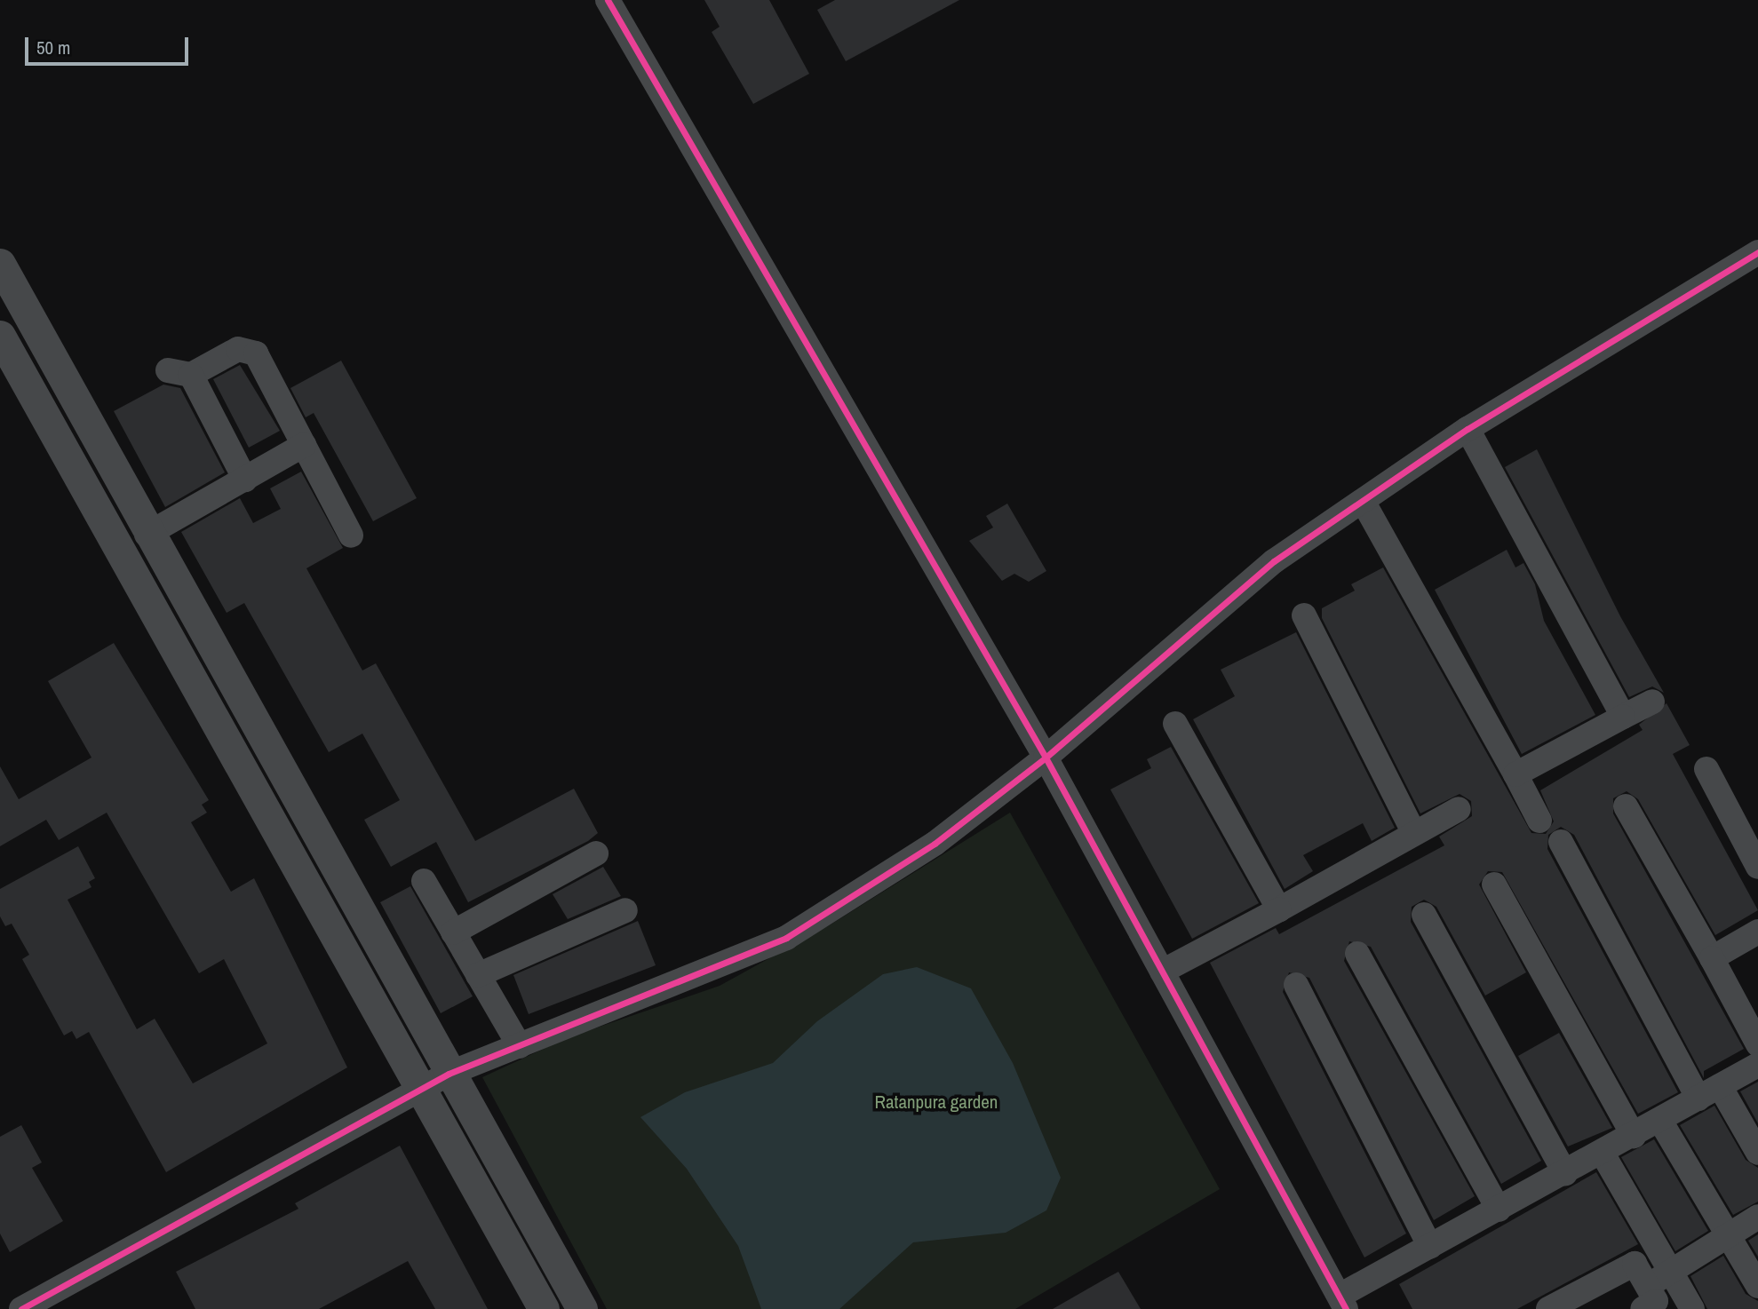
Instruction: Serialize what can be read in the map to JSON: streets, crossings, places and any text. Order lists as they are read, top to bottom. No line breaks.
{"parks":["Ratanpura garden"],"scale_bar":"50 m"}
